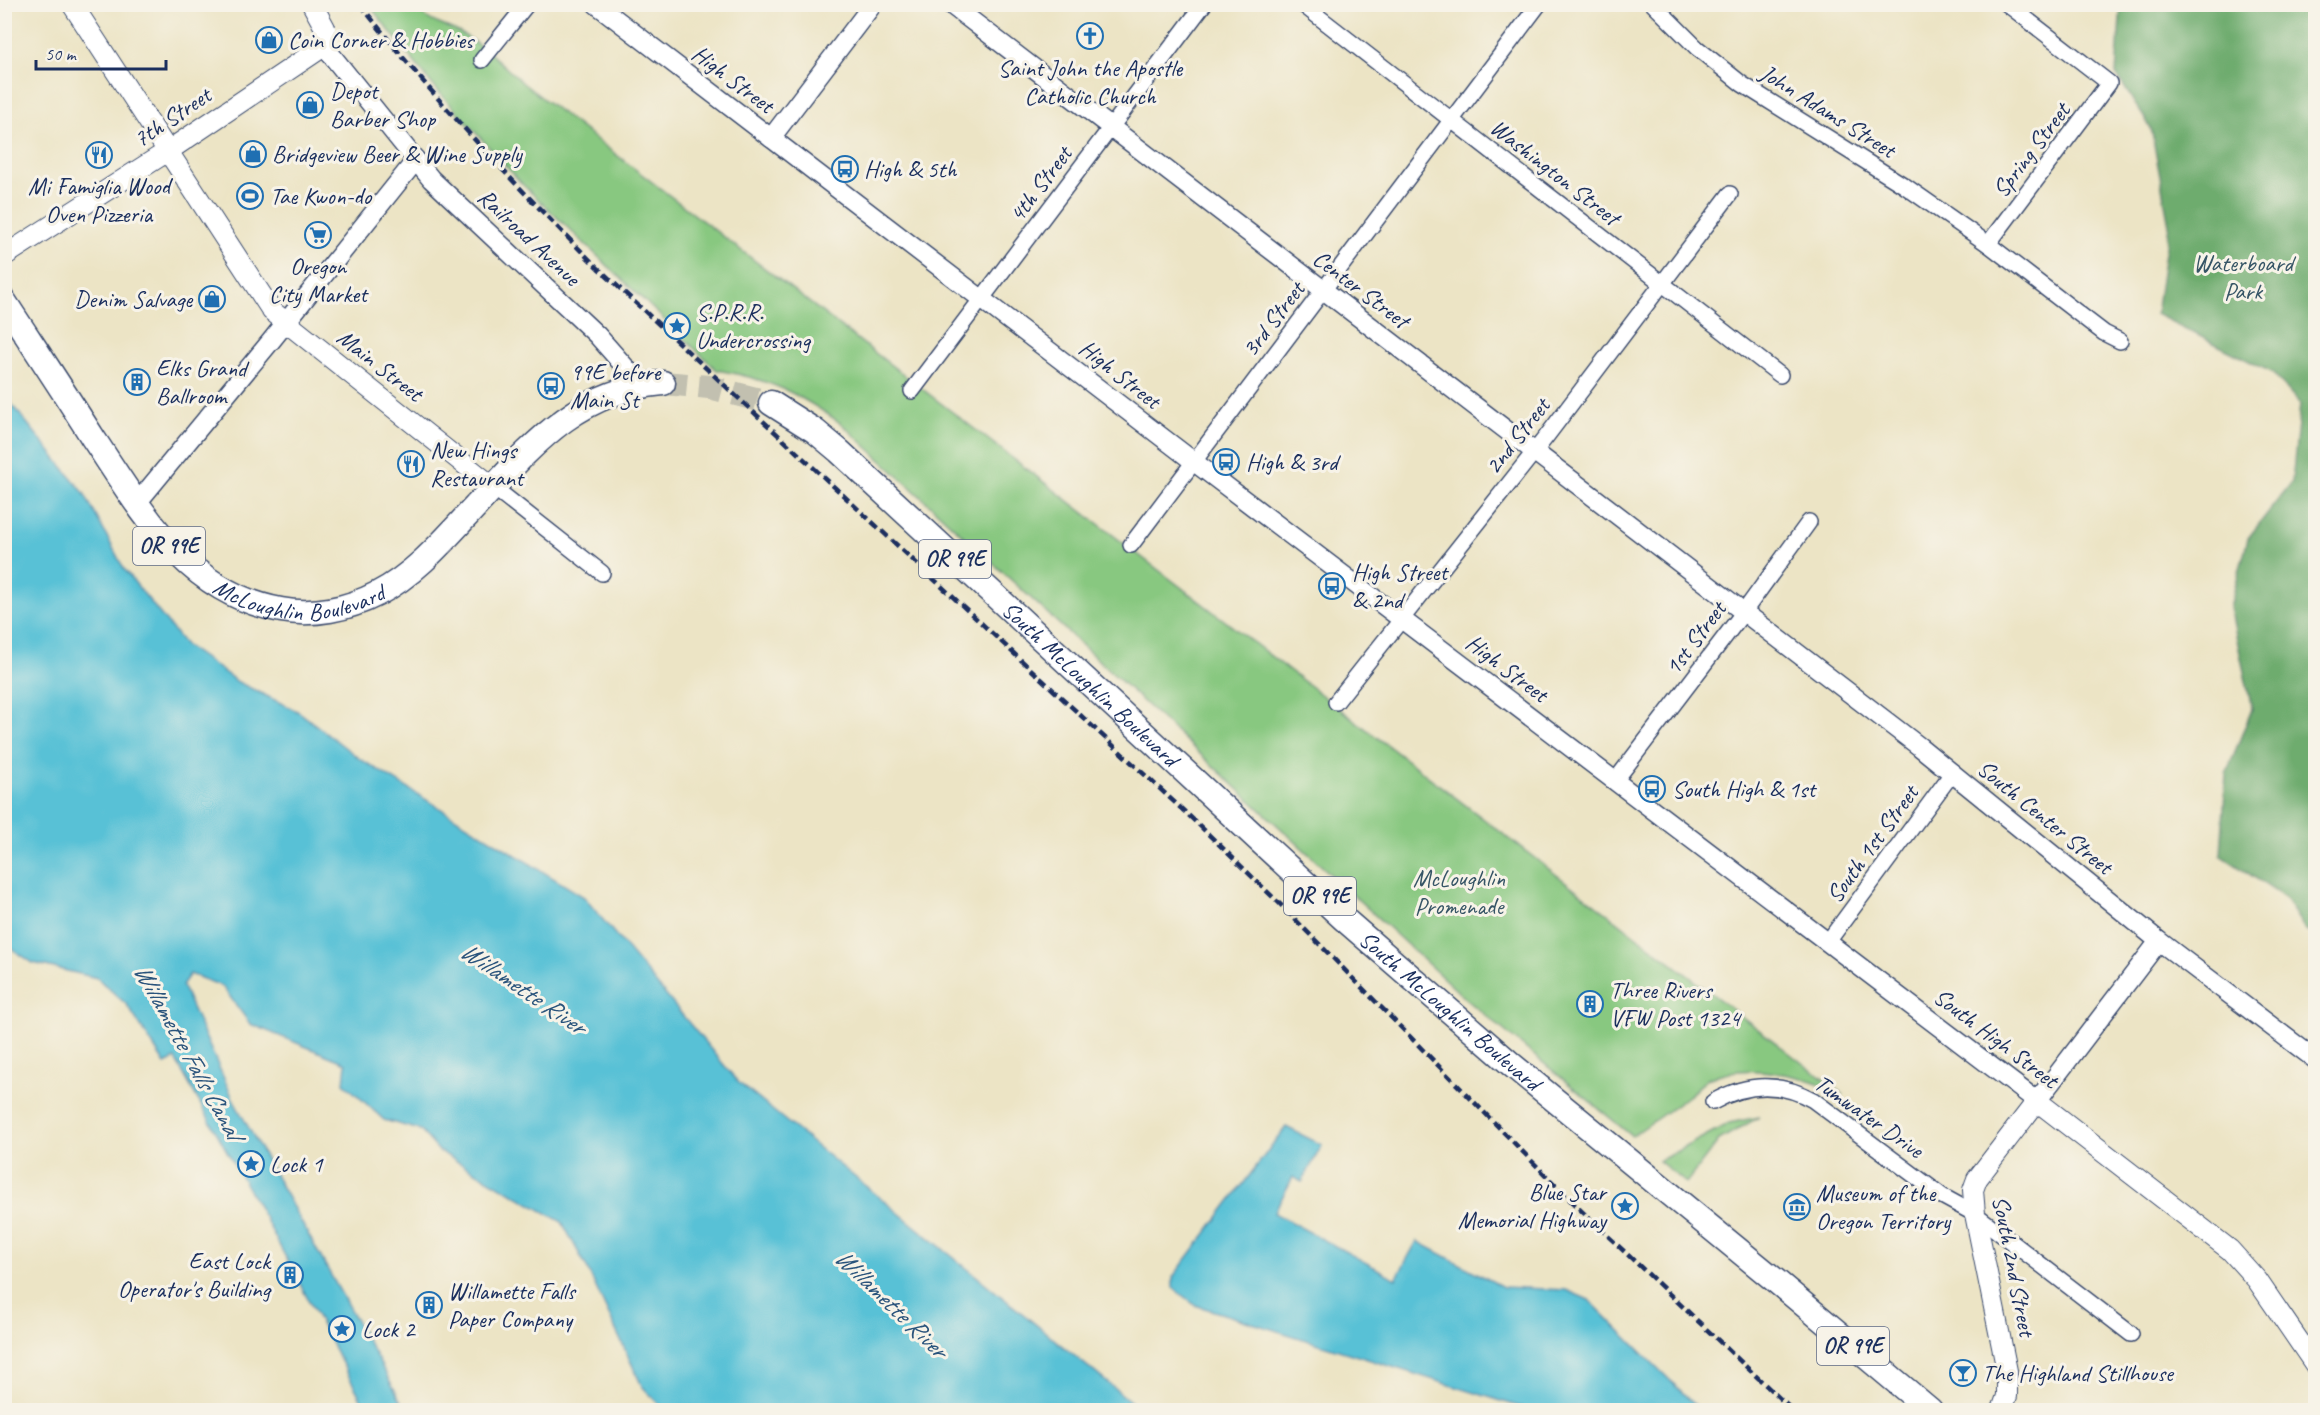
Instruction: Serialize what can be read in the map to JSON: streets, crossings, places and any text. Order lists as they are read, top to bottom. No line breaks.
{"streets":{"highway":["OR 99E","McLoughlin Boulevard","South McLoughlin Boulevard"],"main road":["7th Street","Railroad Avenue","Main Street","South High Street","South 2nd Street"],"street":["High Street","John Adams Street","Spring Street","Washington Street","4th Street","Center Street","3rd Street","2nd Street","1st Street","South Center Street","South 1st Street","Tumwater Drive"]},"crossings":[["High Street","4th Street"],["High Street","3rd Street"],["High Street","2nd Street"],["High Street","1st Street"],["High Street","South High Street"],["John Adams Street","Spring Street"],["7th Street","Railroad Avenue"],["7th Street","Main Street"],["Washington Street","3rd Street"],["Washington Street","2nd Street"],["4th Street","Center Street"],["Railroad Avenue","McLoughlin Boulevard"],["Center Street","3rd Street"],["Center Street","2nd Street"],["Center Street","1st Street"],["Center Street","South Center Street"],["Main Street","McLoughlin Boulevard"],["1st Street","South Center Street"],["1st Street","South High Street"],["South Center Street","South 1st Street"],["South Center Street","South 2nd Street"],["South 1st Street","South High Street"],["South High Street","South 2nd Street"],["Tumwater Drive","South 2nd Street"]],"water":["Willamette River","Willamette Falls Canal"],"parks":["Waterboard Park","McLoughlin Promenade"],"places":{"church":["Saint John the Apostle Catholic Church"],"shop":["Coin Corner & Hobbies","Depot Barber Shop","Bridgeview Beer & Wine Supply","Denim Salvage"],"restaurant":["Mi Famiglia Wood Oven Pizzeria","New Hings Restaurant"],"bus stop":["High & 5th","99E before Main St","High & 3rd","High Street & 2nd","South High & 1st"],"sports":["Tae Kwon-do"],"supermarket":["Oregon City Market"],"place":["S.P.R.R. Undercrossing","Lock 1","Blue Star Memorial Highway","Lock 2"],"building":["Elks Grand Ballroom","Three Rivers VFW Post 1324","East Lock Operator's Building","Willamette Falls Paper Company"],"museum":["Museum of the Oregon Territory"],"bar":["The Highland Stillhouse"]},"scale_bar":"50 m"}
